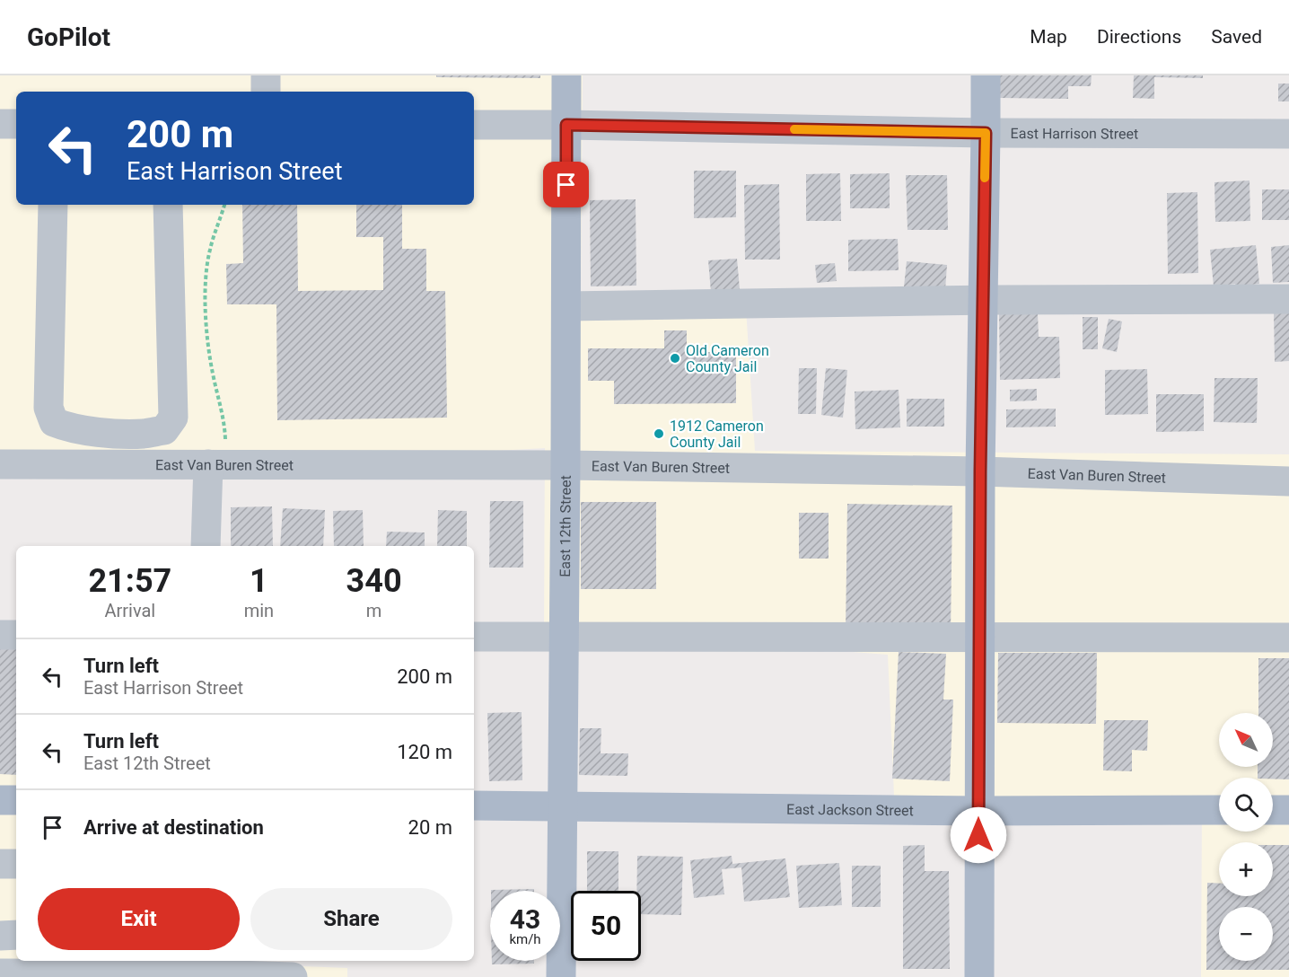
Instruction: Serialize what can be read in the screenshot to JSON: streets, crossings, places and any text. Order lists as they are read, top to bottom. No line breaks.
{"streets":{"main road":["East 12th Street","East Jackson Street"],"street":["East Harrison Street","East Van Buren Street"]},"crossings":[["East Harrison Street","East 12th Street"],["East Van Buren Street","East 12th Street"],["East 12th Street","East Jackson Street"]],"places":["Old Cameron County Jail","1912 Cameron County Jail"],"north":"top left","page":{"header":"GoPilot","nav":["Map","Directions","Saved"],"turn":["200 m","East Harrison Street"],"eta":["21:57","Arrival","1","min","340","m"],"list":[{"name":"Turn left","note":"East Harrison Street","value":"200 m"},{"name":"Turn left","note":"East 12th Street","value":"120 m"},{"name":"Arrive at destination","value":"20 m"}],"map_buttons":["+","−"],"buttons":["Exit","Share"],"speed":"43 km/h","limit":"50"}}
